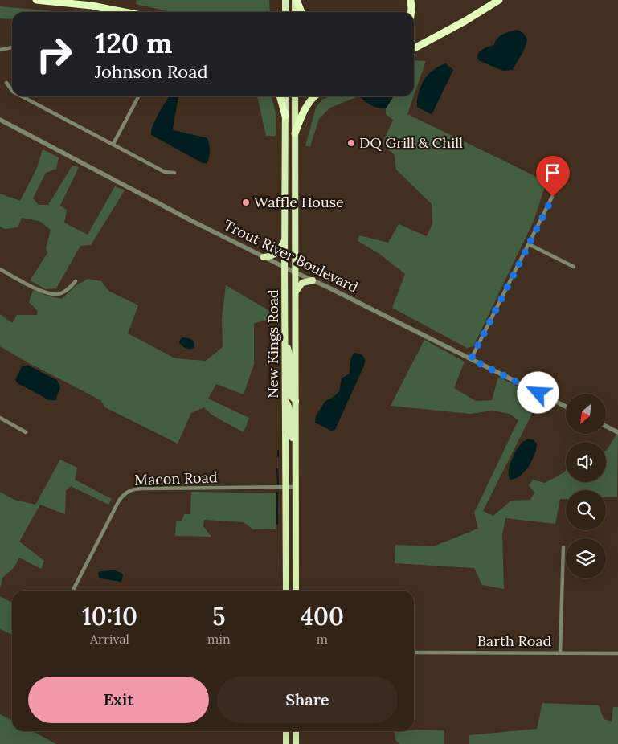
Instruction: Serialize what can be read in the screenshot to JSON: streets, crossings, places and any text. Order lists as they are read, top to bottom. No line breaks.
{"streets":{"highway":["New Kings Road"],"street":["Trout River Boulevard","Macon Road","Barth Road"]},"crossings":[["Trout River Boulevard","New Kings Road"],["New Kings Road","Macon Road"]],"places":["DQ Grill & Chill","Waffle House"],"north":"bottom left","page":{"turn":["120 m","Johnson Road"],"eta":["10:10","Arrival","5","min","400","m"],"buttons":["Exit","Share"]}}
